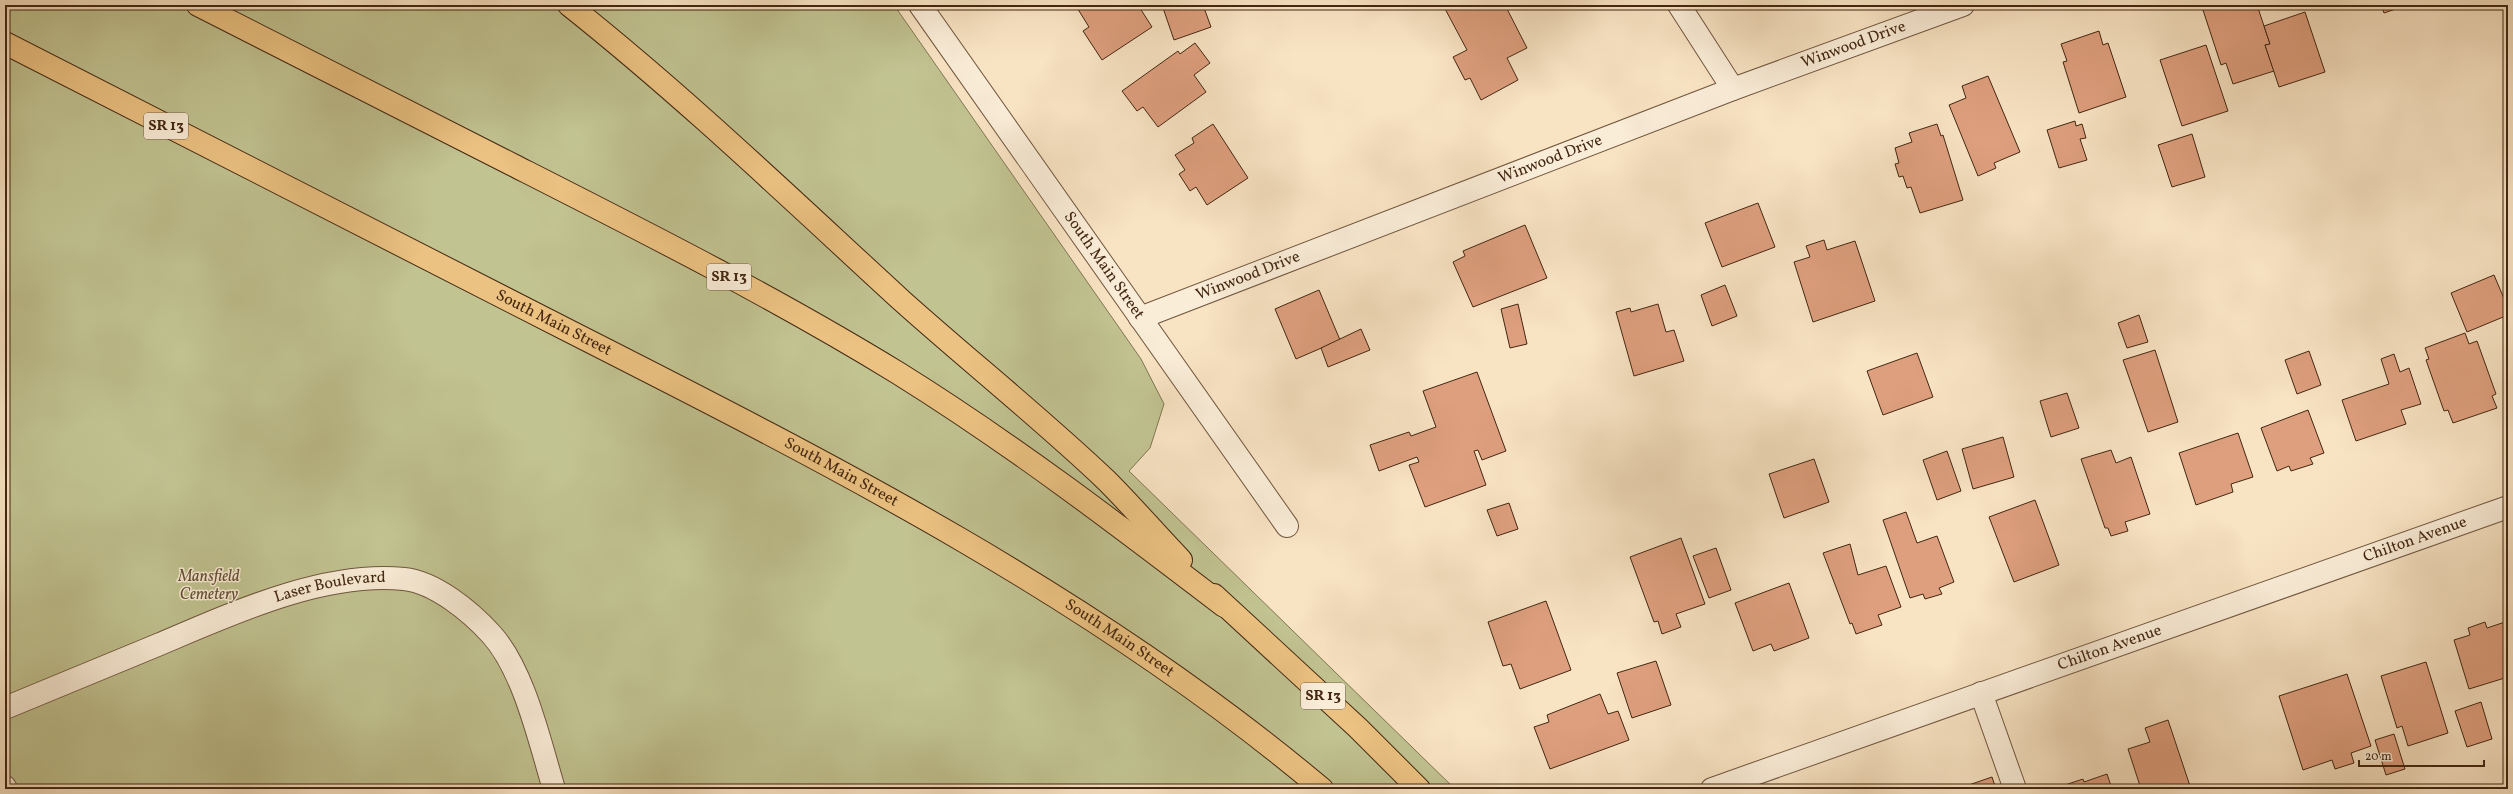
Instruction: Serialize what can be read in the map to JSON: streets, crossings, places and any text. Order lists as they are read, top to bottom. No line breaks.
{"streets":{"highway":["SR 13","South Main Street"],"street":["Winwood Drive","Chilton Avenue","Laser Boulevard"]},"crossings":[["Winwood Drive","South Main Street"]],"parks":["Mansfield Cemetery"],"scale_bar":"20 m"}
